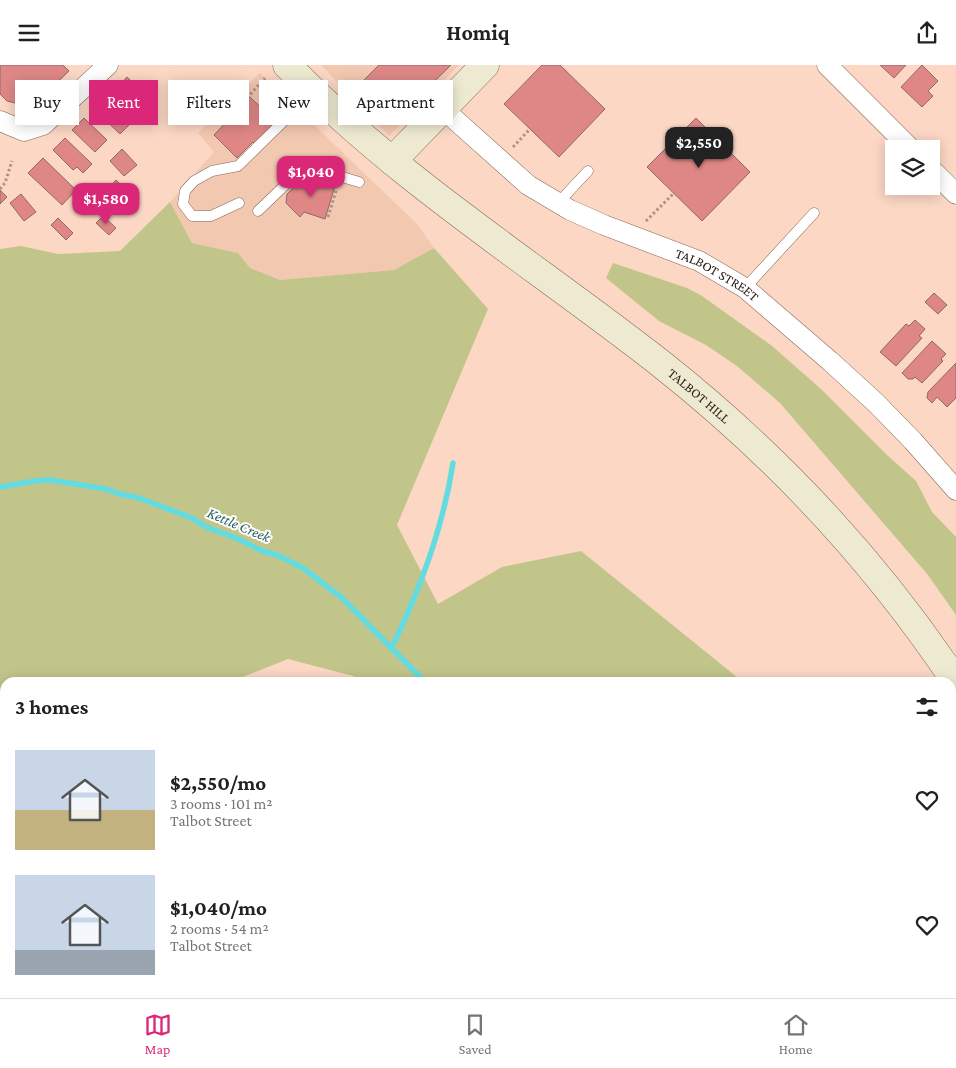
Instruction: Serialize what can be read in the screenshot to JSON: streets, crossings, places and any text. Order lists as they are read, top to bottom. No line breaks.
{"streets":{"main road":["TALBOT HILL"],"street":["TALBOT STREET"]},"water":["Kettle Creek"],"page":{"header":"Homiq","chip":["Buy","Rent","Filters","New","Apartment"],"price":["$2,550","$1,040","$1,580"],"heading":"3 homes","list":[{"name":"$2,550/mo","note":"3 rooms · 101 m² · Talbot Street"},{"name":"$1,040/mo","note":"2 rooms · 54 m² · Talbot Street"}],"tabs":["Map","Saved","Home"]}}
